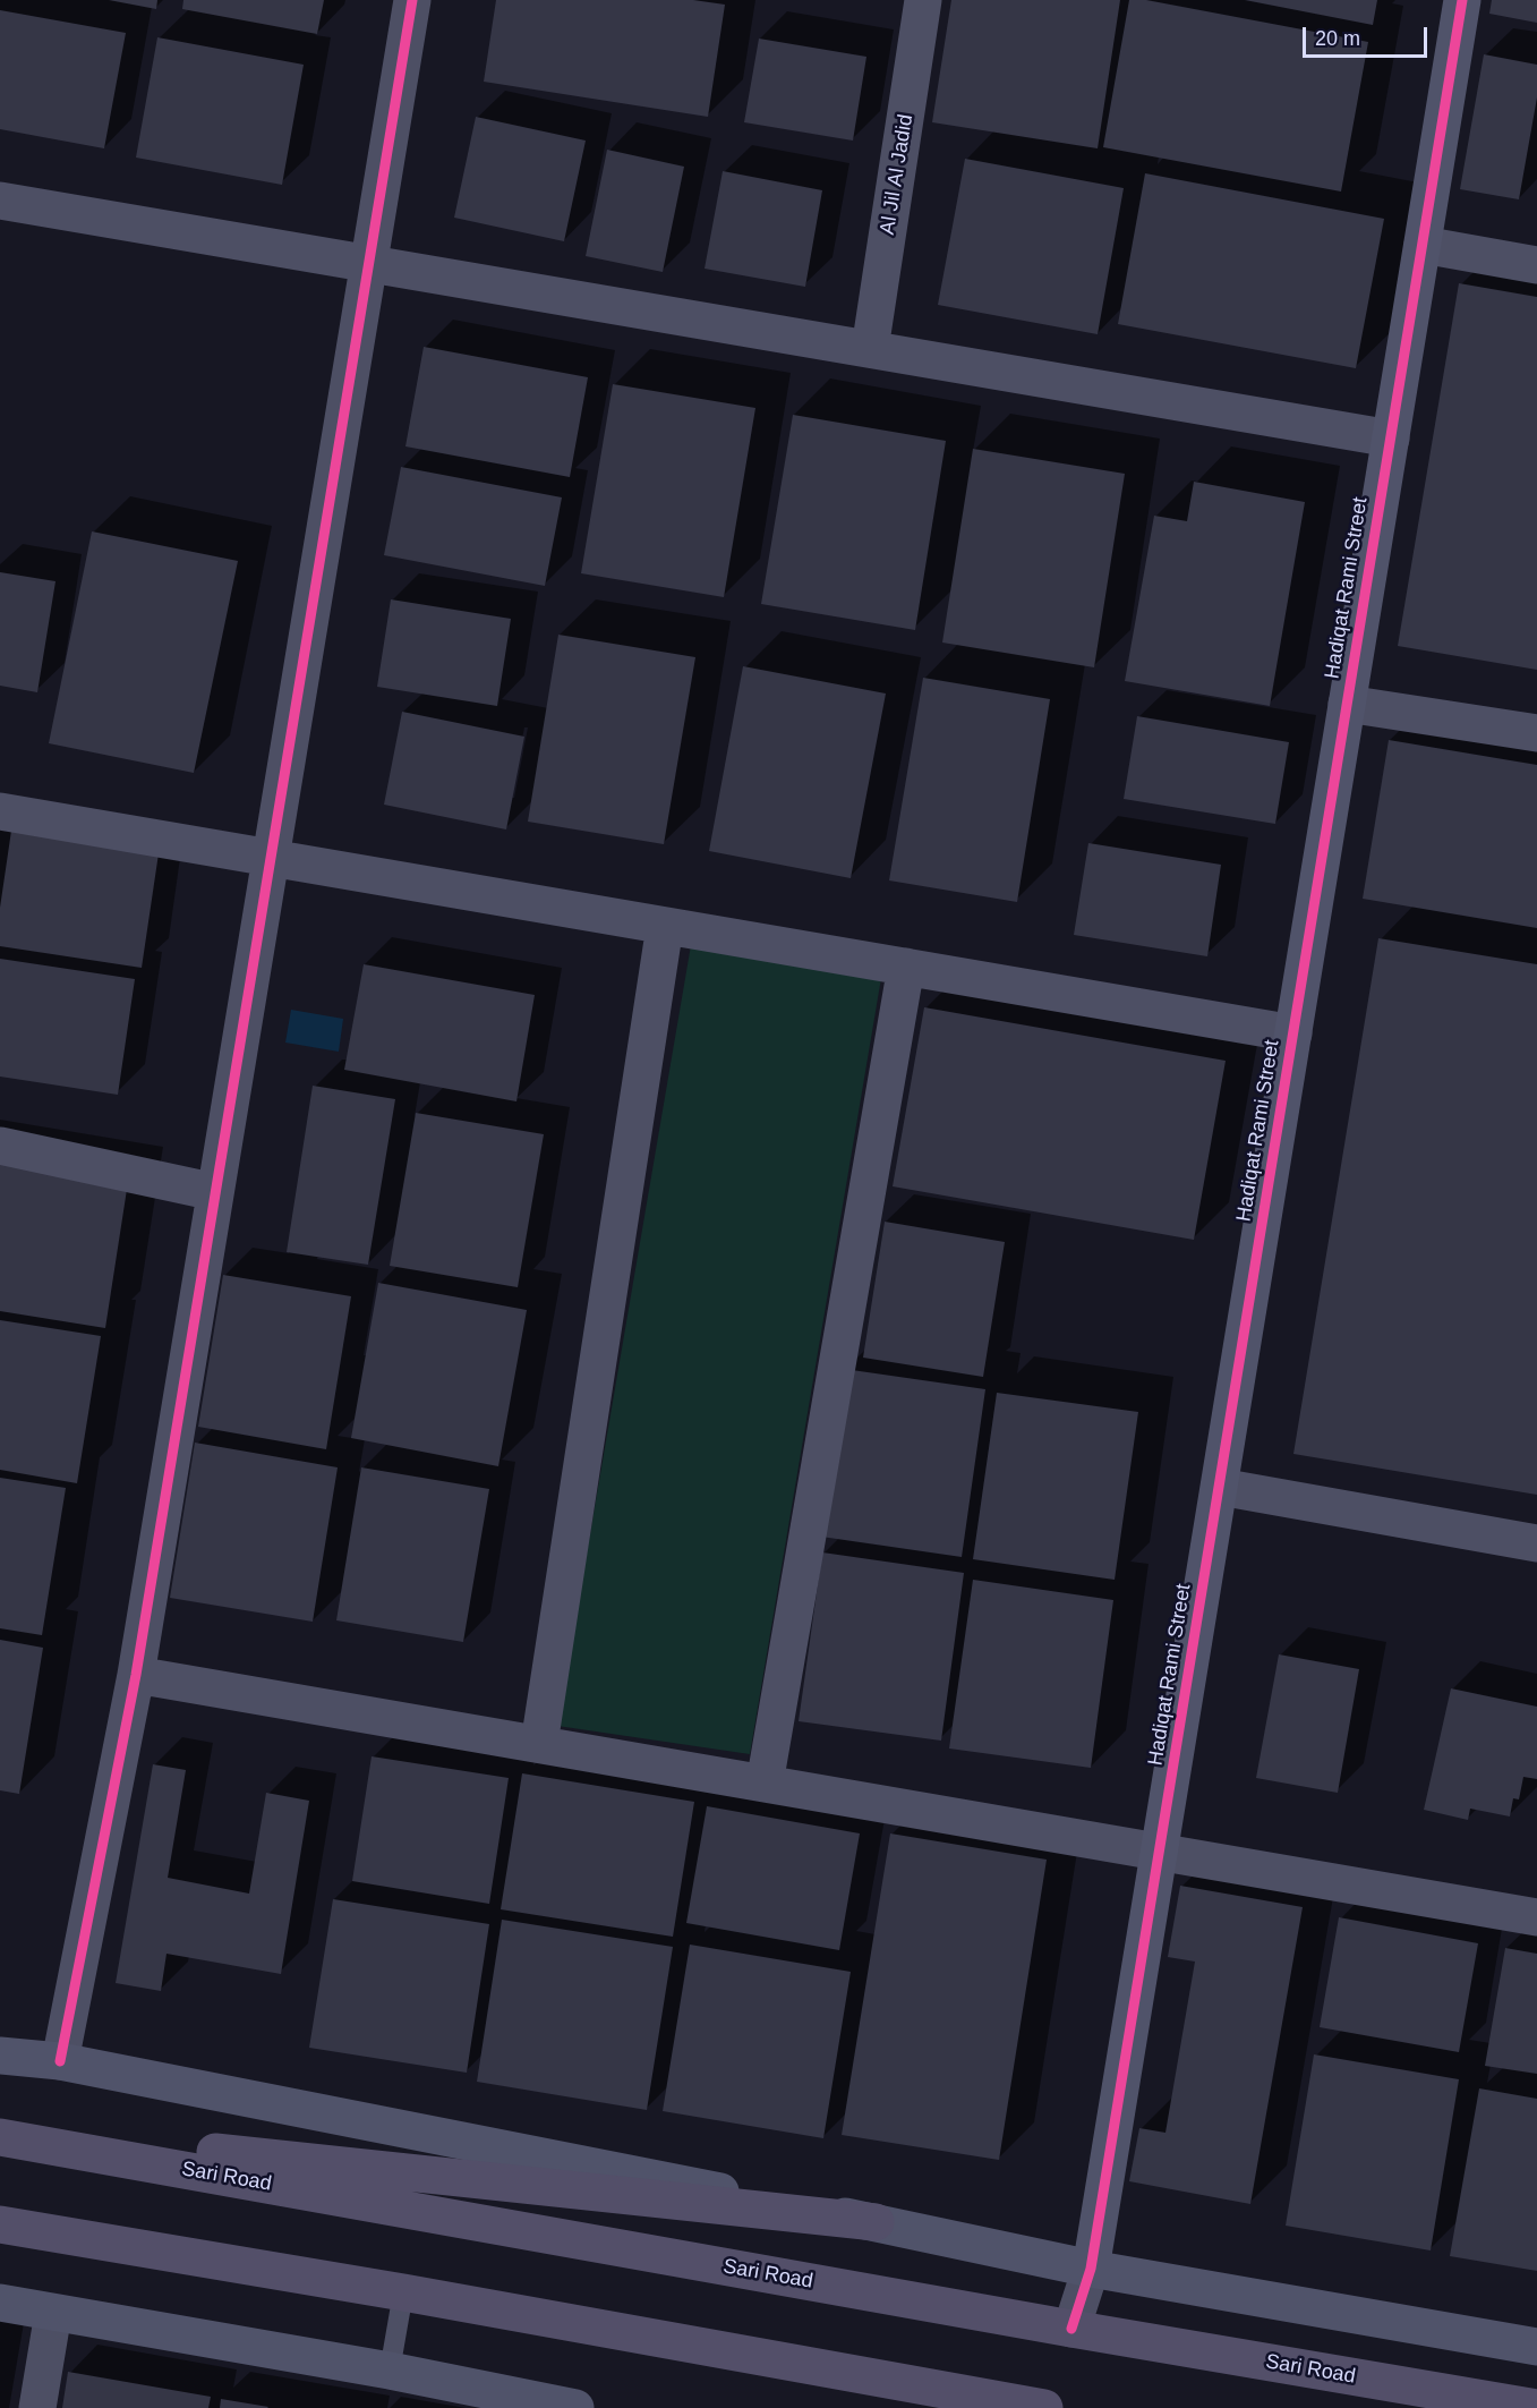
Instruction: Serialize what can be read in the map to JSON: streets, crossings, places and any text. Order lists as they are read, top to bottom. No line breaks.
{"streets":{"main road":["Sari Road"],"street":["Al Jil Al Jadid","Hadiqat Rami Street"]},"scale_bar":"20 m"}
